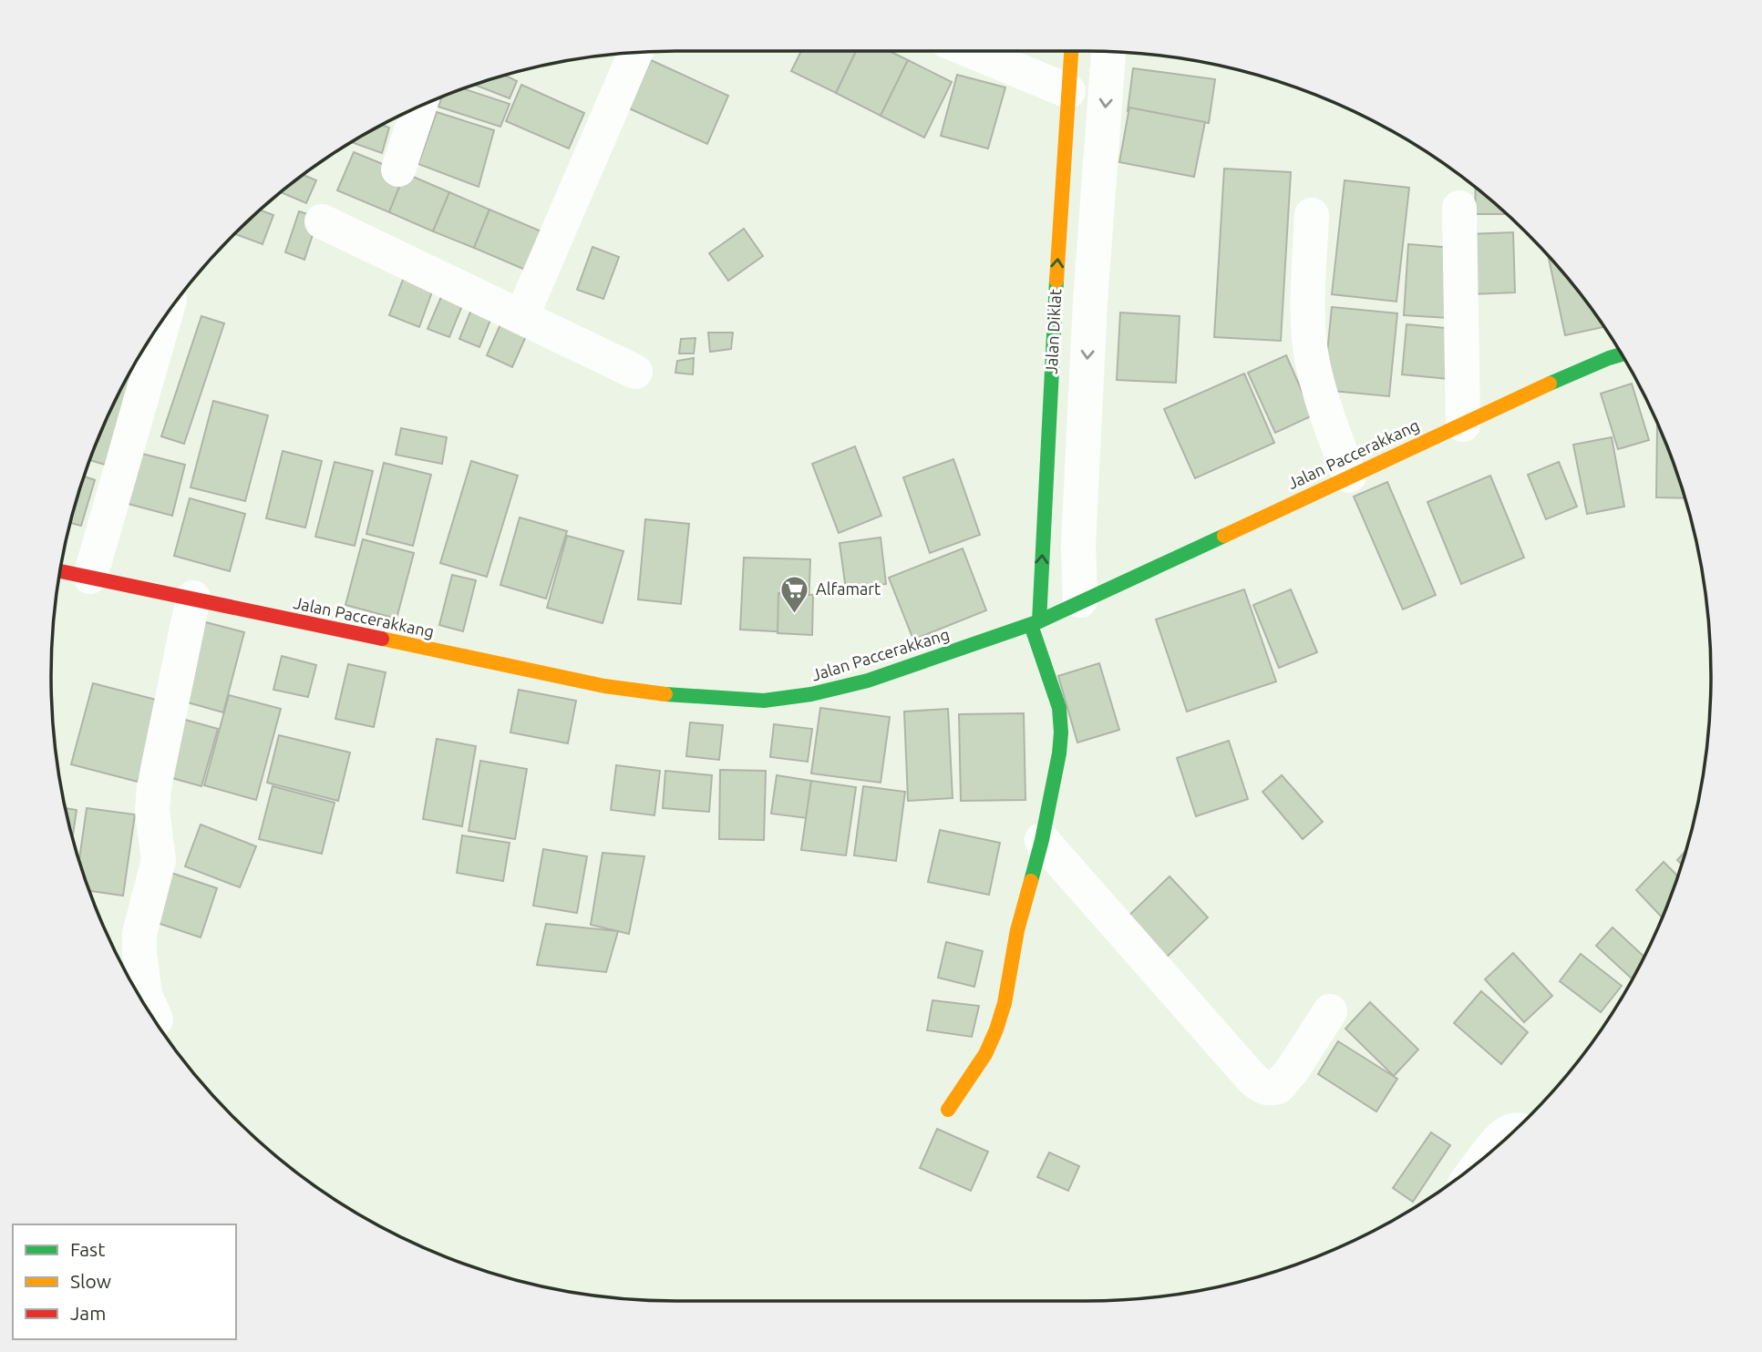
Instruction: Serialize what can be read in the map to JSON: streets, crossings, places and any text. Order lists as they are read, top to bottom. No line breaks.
{"streets":{"main road":["Jalan Diklat","Jalan Paccerakkang"]},"crossings":[["Jalan Diklat","Jalan Paccerakkang"]],"one_way":["Jalan Diklat"],"places":{"supermarket":["Alfamart"]},"legend":["Fast","Slow","Jam"]}
